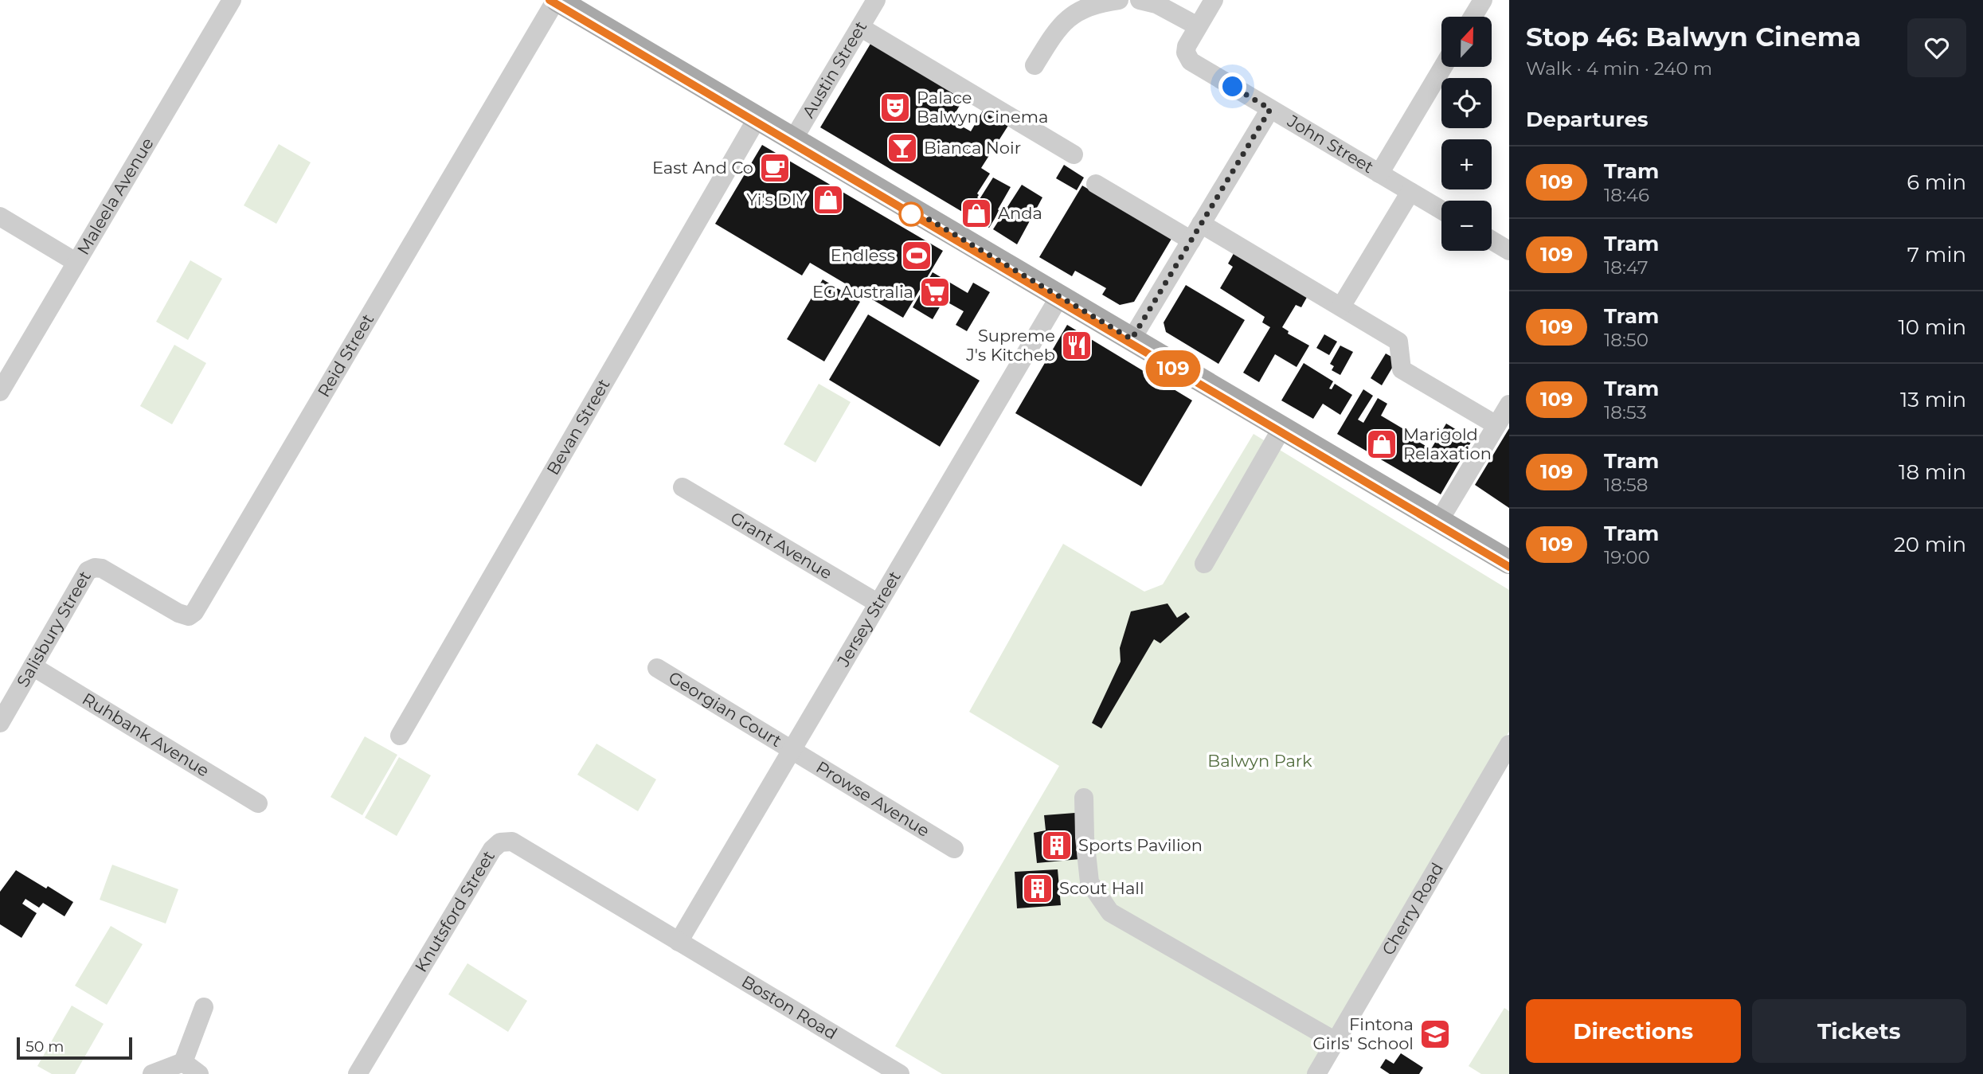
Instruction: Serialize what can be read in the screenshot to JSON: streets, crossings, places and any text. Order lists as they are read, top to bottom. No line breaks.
{"streets":{"street":["Austin Street","John Street","Maleela Avenue","Reid Street","Bevan Street","Grant Avenue","Jersey Street","Salisbury Street","Georgian Court","Ruhbank Avenue","Prowse Avenue","Cherry Road","Knutsford Street","Boston Road"]},"crossings":[["Reid Street","Salisbury Street"],["Grant Avenue","Jersey Street"],["Jersey Street","Georgian Court"],["Jersey Street","Prowse Avenue"],["Jersey Street","Knutsford Street"],["Jersey Street","Boston Road"],["Salisbury Street","Ruhbank Avenue"],["Georgian Court","Prowse Avenue"],["Knutsford Street","Boston Road"]],"parks":["Balwyn Park"],"places":{"theatre":["Palace Balwyn Cinema"],"bar":["Bianca Noir"],"cafe":["East And Co"],"shop":["Yi's DIY","Anda","Marigold Relaxation"],"sports":["Endless"],"supermarket":["EG Australia"],"restaurant":["Supreme J's Kitcheb"],"building":["Sports Pavilion","Scout Hall"],"school or university":["Fintona Girls' School"]},"lines":["tram line 109"],"scale_bar":"50 m","north":"top","page":{"on_map":"109","heading":[["Stop 46: Balwyn Cinema","Walk · 4 min · 240 m"],"Departures"],"map_buttons":["+","−"],"list":[{"mark":"109","name":"Tram","note":"18:46","value":"6 min"},{"mark":"109","name":"Tram","note":"18:47","value":"7 min"},{"mark":"109","name":"Tram","note":"18:50","value":"10 min"},{"mark":"109","name":"Tram","note":"18:53","value":"13 min"},{"mark":"109","name":"Tram","note":"18:58","value":"18 min"},{"mark":"109","name":"Tram","note":"19:00","value":"20 min"}],"buttons":["Directions","Tickets"],"scale":"50 m"}}
